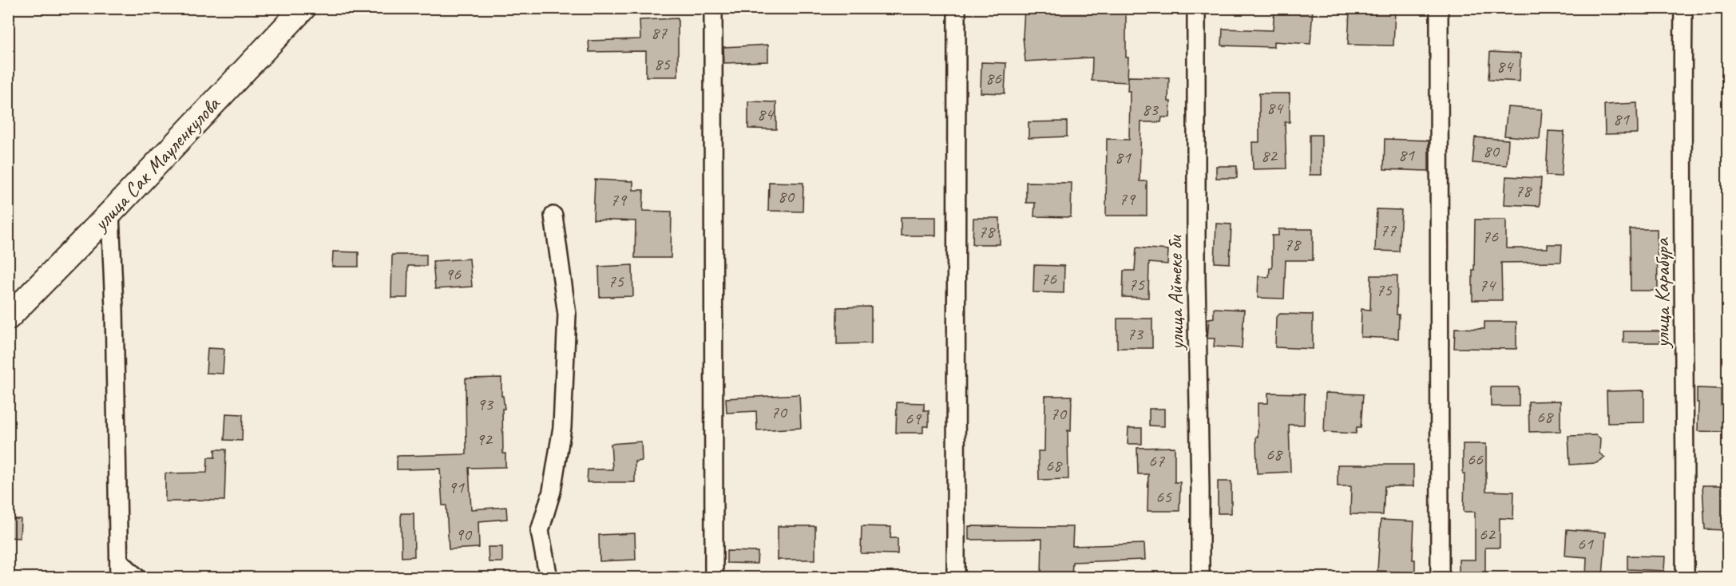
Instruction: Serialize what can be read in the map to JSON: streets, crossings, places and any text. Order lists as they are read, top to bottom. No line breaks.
{"streets":{"main road":["улица Сак Мауленкулова"],"street":["улица Айтеке би","улица Карабура"]},"house_numbers":["87","85","84","86","84","83","84","81","80","81","82","81","78","80","79","79","77","78","76","78","96","76","75","75","74","75","73","93","70","70","68","69","92","68","66","67","68","91","65","90","62","61"]}
